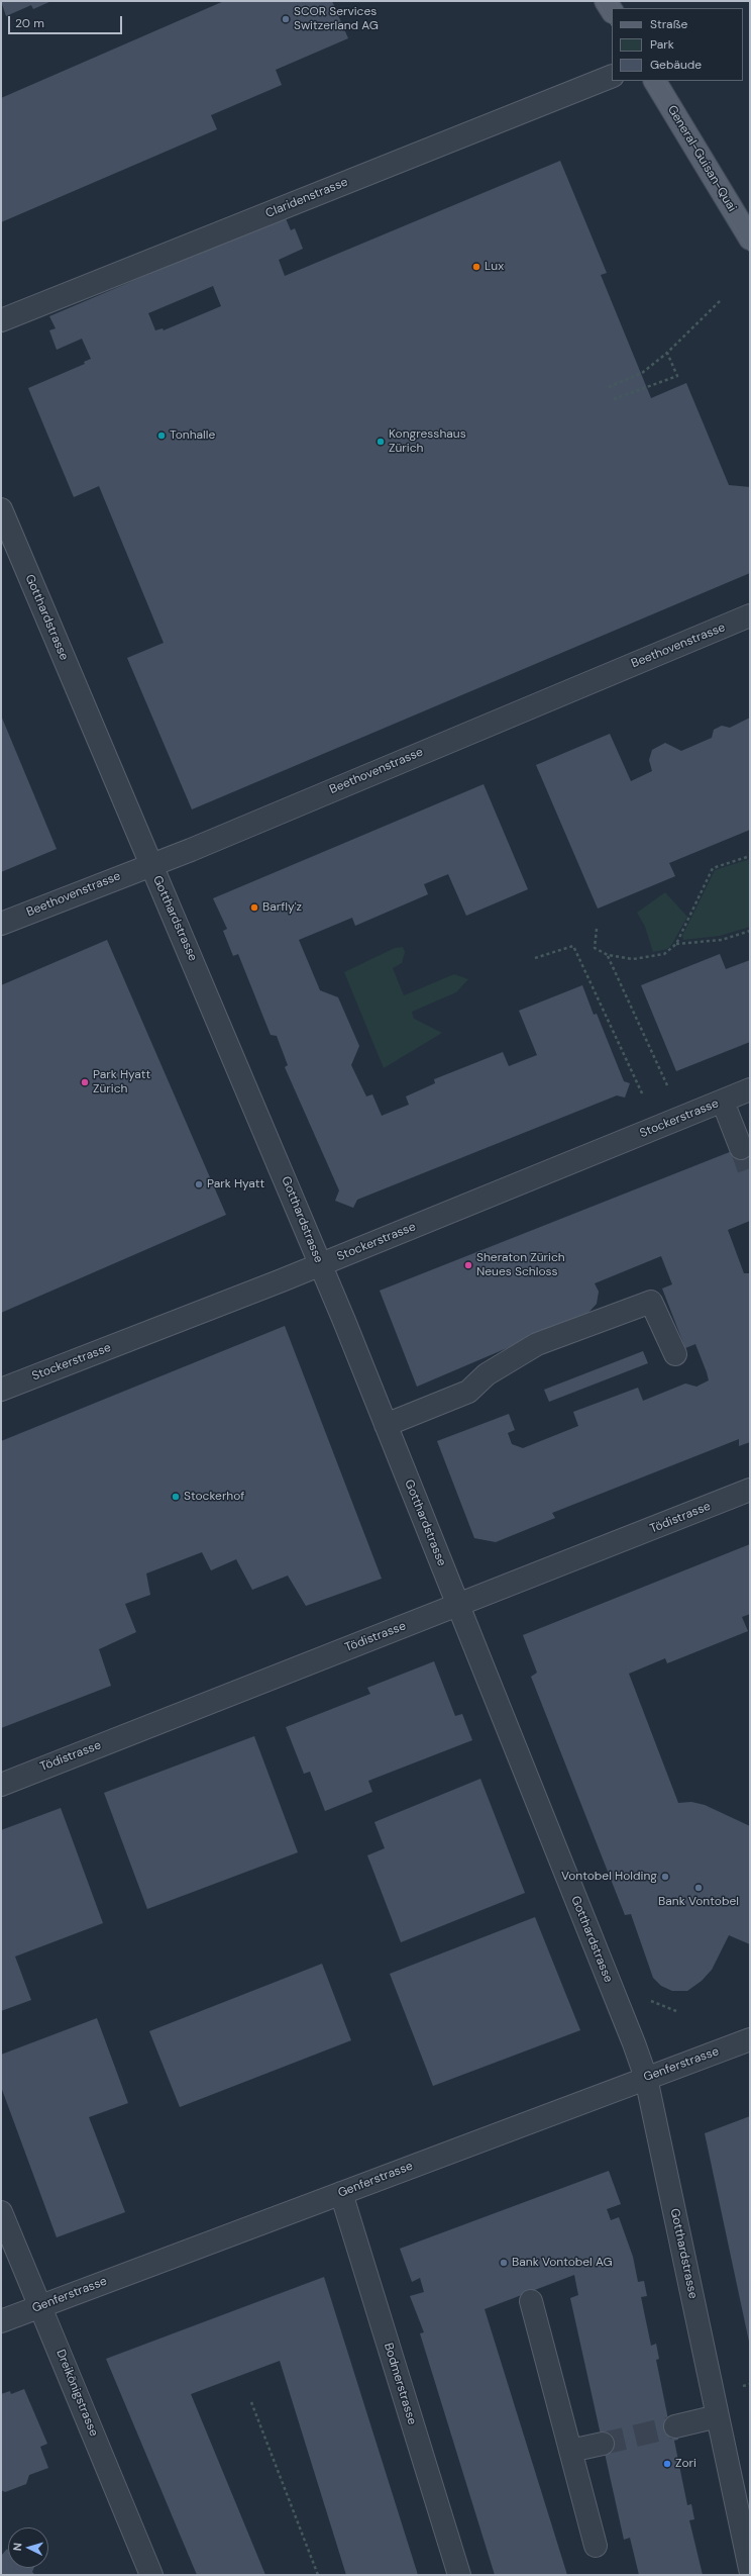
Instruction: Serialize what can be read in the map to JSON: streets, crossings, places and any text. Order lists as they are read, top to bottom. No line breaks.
{"streets":{"main road":["General-Guisan-Quai"],"street":["Claridenstrasse","Gotthardstrasse","Beethovenstrasse","Stockerstrasse","Tödistrasse","Genferstrasse","Bodmerstrasse","Dreikönigstrasse"]},"crossings":[["Gotthardstrasse","Beethovenstrasse"],["Gotthardstrasse","Stockerstrasse"],["Gotthardstrasse","Tödistrasse"],["Gotthardstrasse","Genferstrasse"],["Genferstrasse","Bodmerstrasse"],["Genferstrasse","Dreikönigstrasse"]],"places":["SCOR Services Switzerland AG","Lux","Tonhalle","Kongresshaus Zürich","Barfly'z","Park Hyatt Zürich","Park Hyatt","Sheraton Zürich Neues Schloss","Stockerhof","Vontobel Holding","Bank Vontobel","Bank Vontobel AG","Zori"],"legend":["Straße","Park","Gebäude"],"scale_bar":"20 m","north":"left"}
